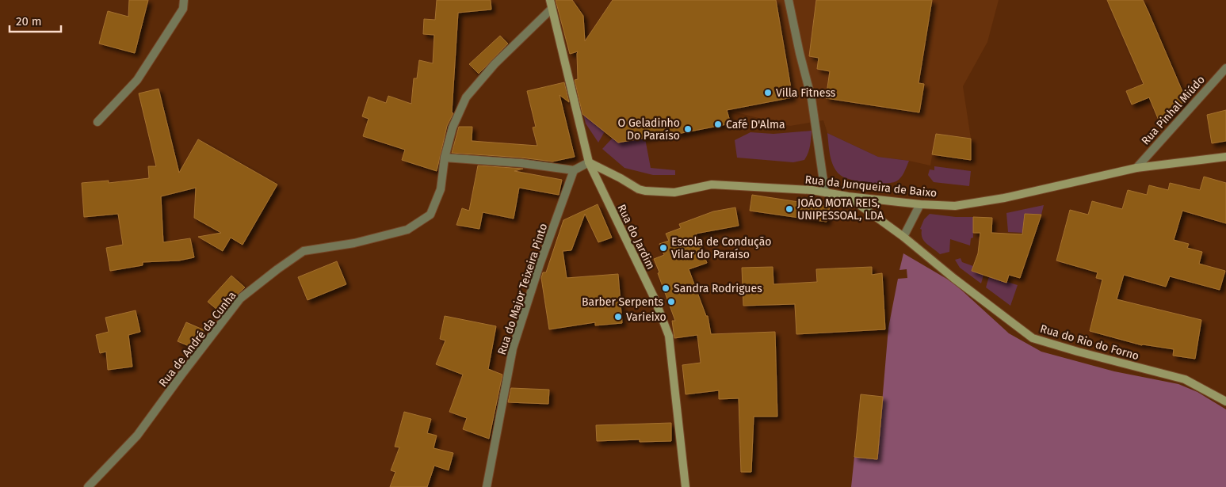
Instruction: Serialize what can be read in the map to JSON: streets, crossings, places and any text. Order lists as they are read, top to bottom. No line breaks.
{"streets":{"street":["Rua Pinhal Miúdo","Rua da Junqueira de Baixo","Rua do Jardim","Rua do Major Teixeira Pinto","Rua de André da Cunha","Rua do Rio do Forno"]},"crossings":[["Rua Pinhal Miúdo","Rua da Junqueira de Baixo"],["Rua da Junqueira de Baixo","Rua do Jardim"],["Rua da Junqueira de Baixo","Rua do Rio do Forno"],["Rua do Jardim","Rua de André da Cunha"]],"places":["Villa Fitness","Café D'Alma","O Geladinho Do Paraíso","JOÃO MOTA REIS, UNIPESSOAL, LDA","Escola de Condução Vilar do Paraíso","Sandra Rodrigues","Barber Serpents","Varieixo"],"scale_bar":"20 m"}
